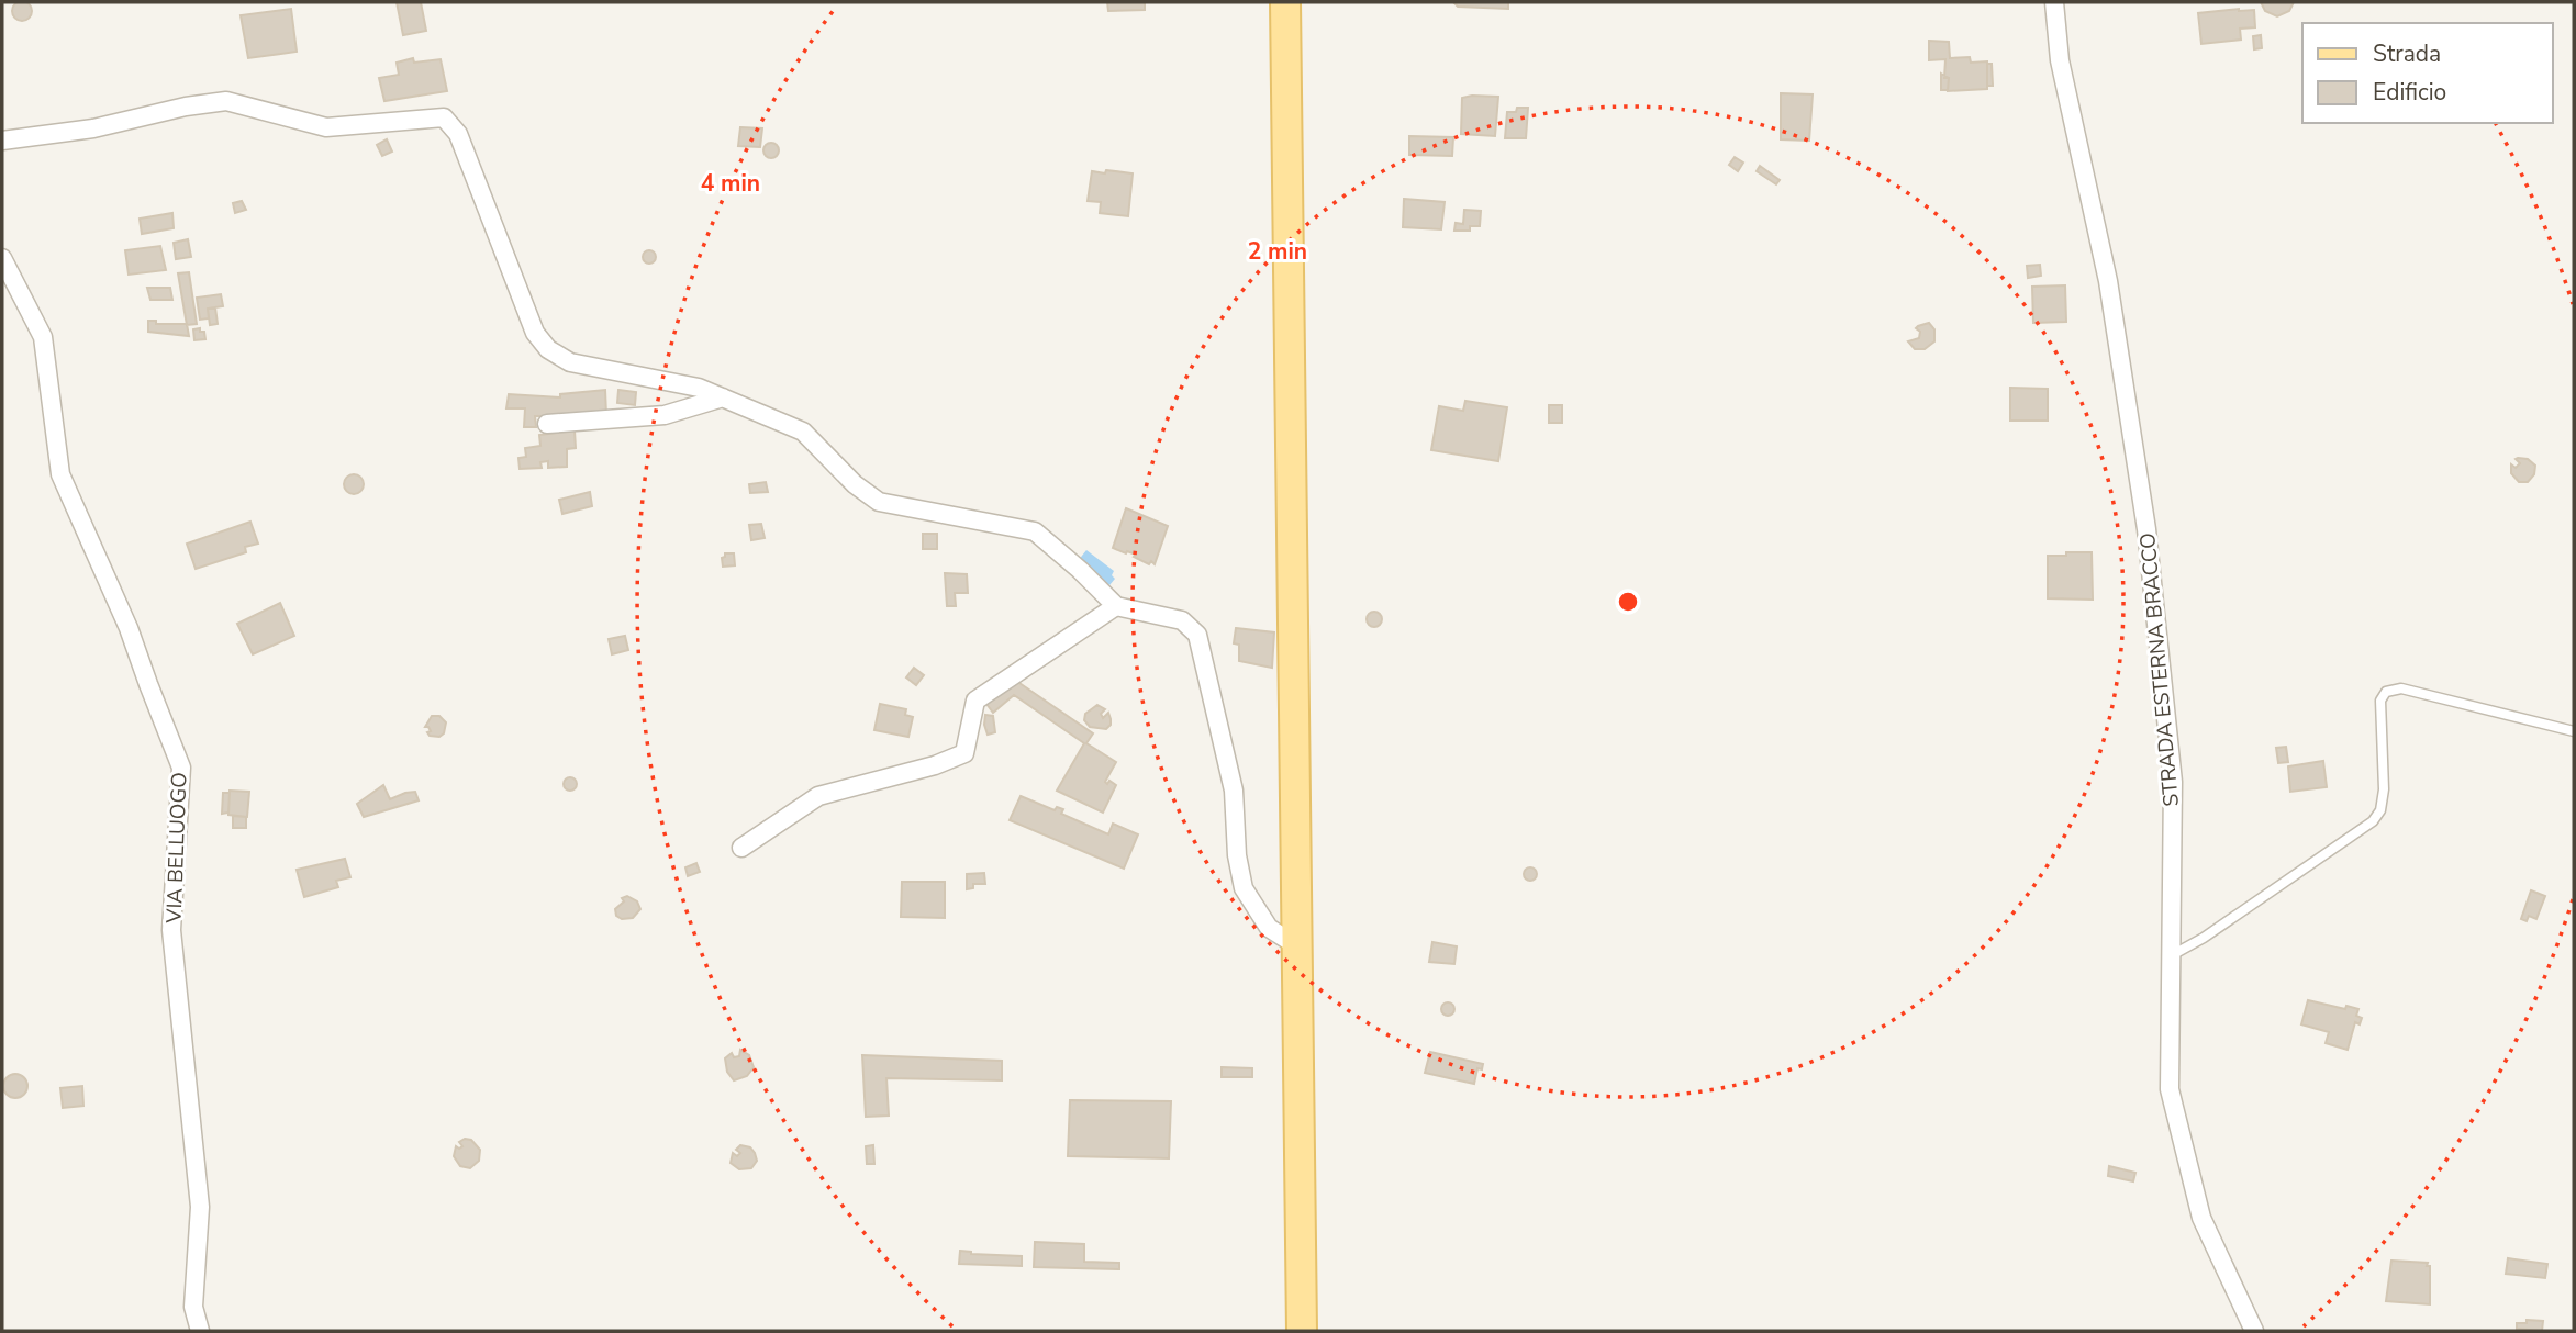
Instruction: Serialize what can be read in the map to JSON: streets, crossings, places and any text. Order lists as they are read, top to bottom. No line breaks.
{"streets":{"street":["STRADA ESTERNA BRACCO","VIA BELLUOGO"]},"legend":["Strada","Edificio"],"rings":["4 min","2 min"]}
